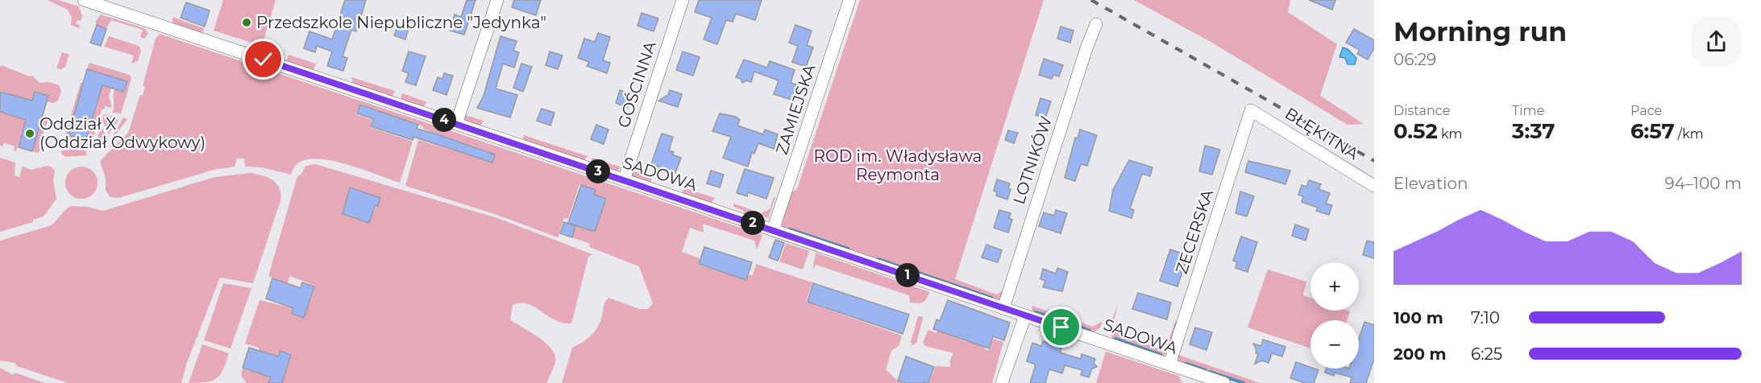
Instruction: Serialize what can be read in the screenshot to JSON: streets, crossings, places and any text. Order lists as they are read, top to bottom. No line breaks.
{"streets":{"street":["GOŚCINNA","ZAMIEJSKA","BŁĘKITNA","LOTNIKÓW","SADOWA","ZECERSKA"]},"crossings":[["GOŚCINNA","SADOWA"],["ZAMIEJSKA","SADOWA"],["BŁĘKITNA","ZECERSKA"],["LOTNIKÓW","SADOWA"],["SADOWA","ZECERSKA"]],"parks":["ROD im. Władysława Reymonta"],"places":["Przedszkole Niepubliczne \"Jedynka\"","Oddział X (Oddział Odwykowy)"],"page":{"heading":["Morning run","06:29"],"stats":[["Distance","0.52 km"],["Time","3:37"],["Pace","6:57 /km"]],"pins":["4","3","2","1"],"chart":["Elevation","94–100 m"],"map_buttons":["+","−"],"list":[{"name":"100 m","note":"7:10"},{"name":"200 m","note":"6:25"}]}}
